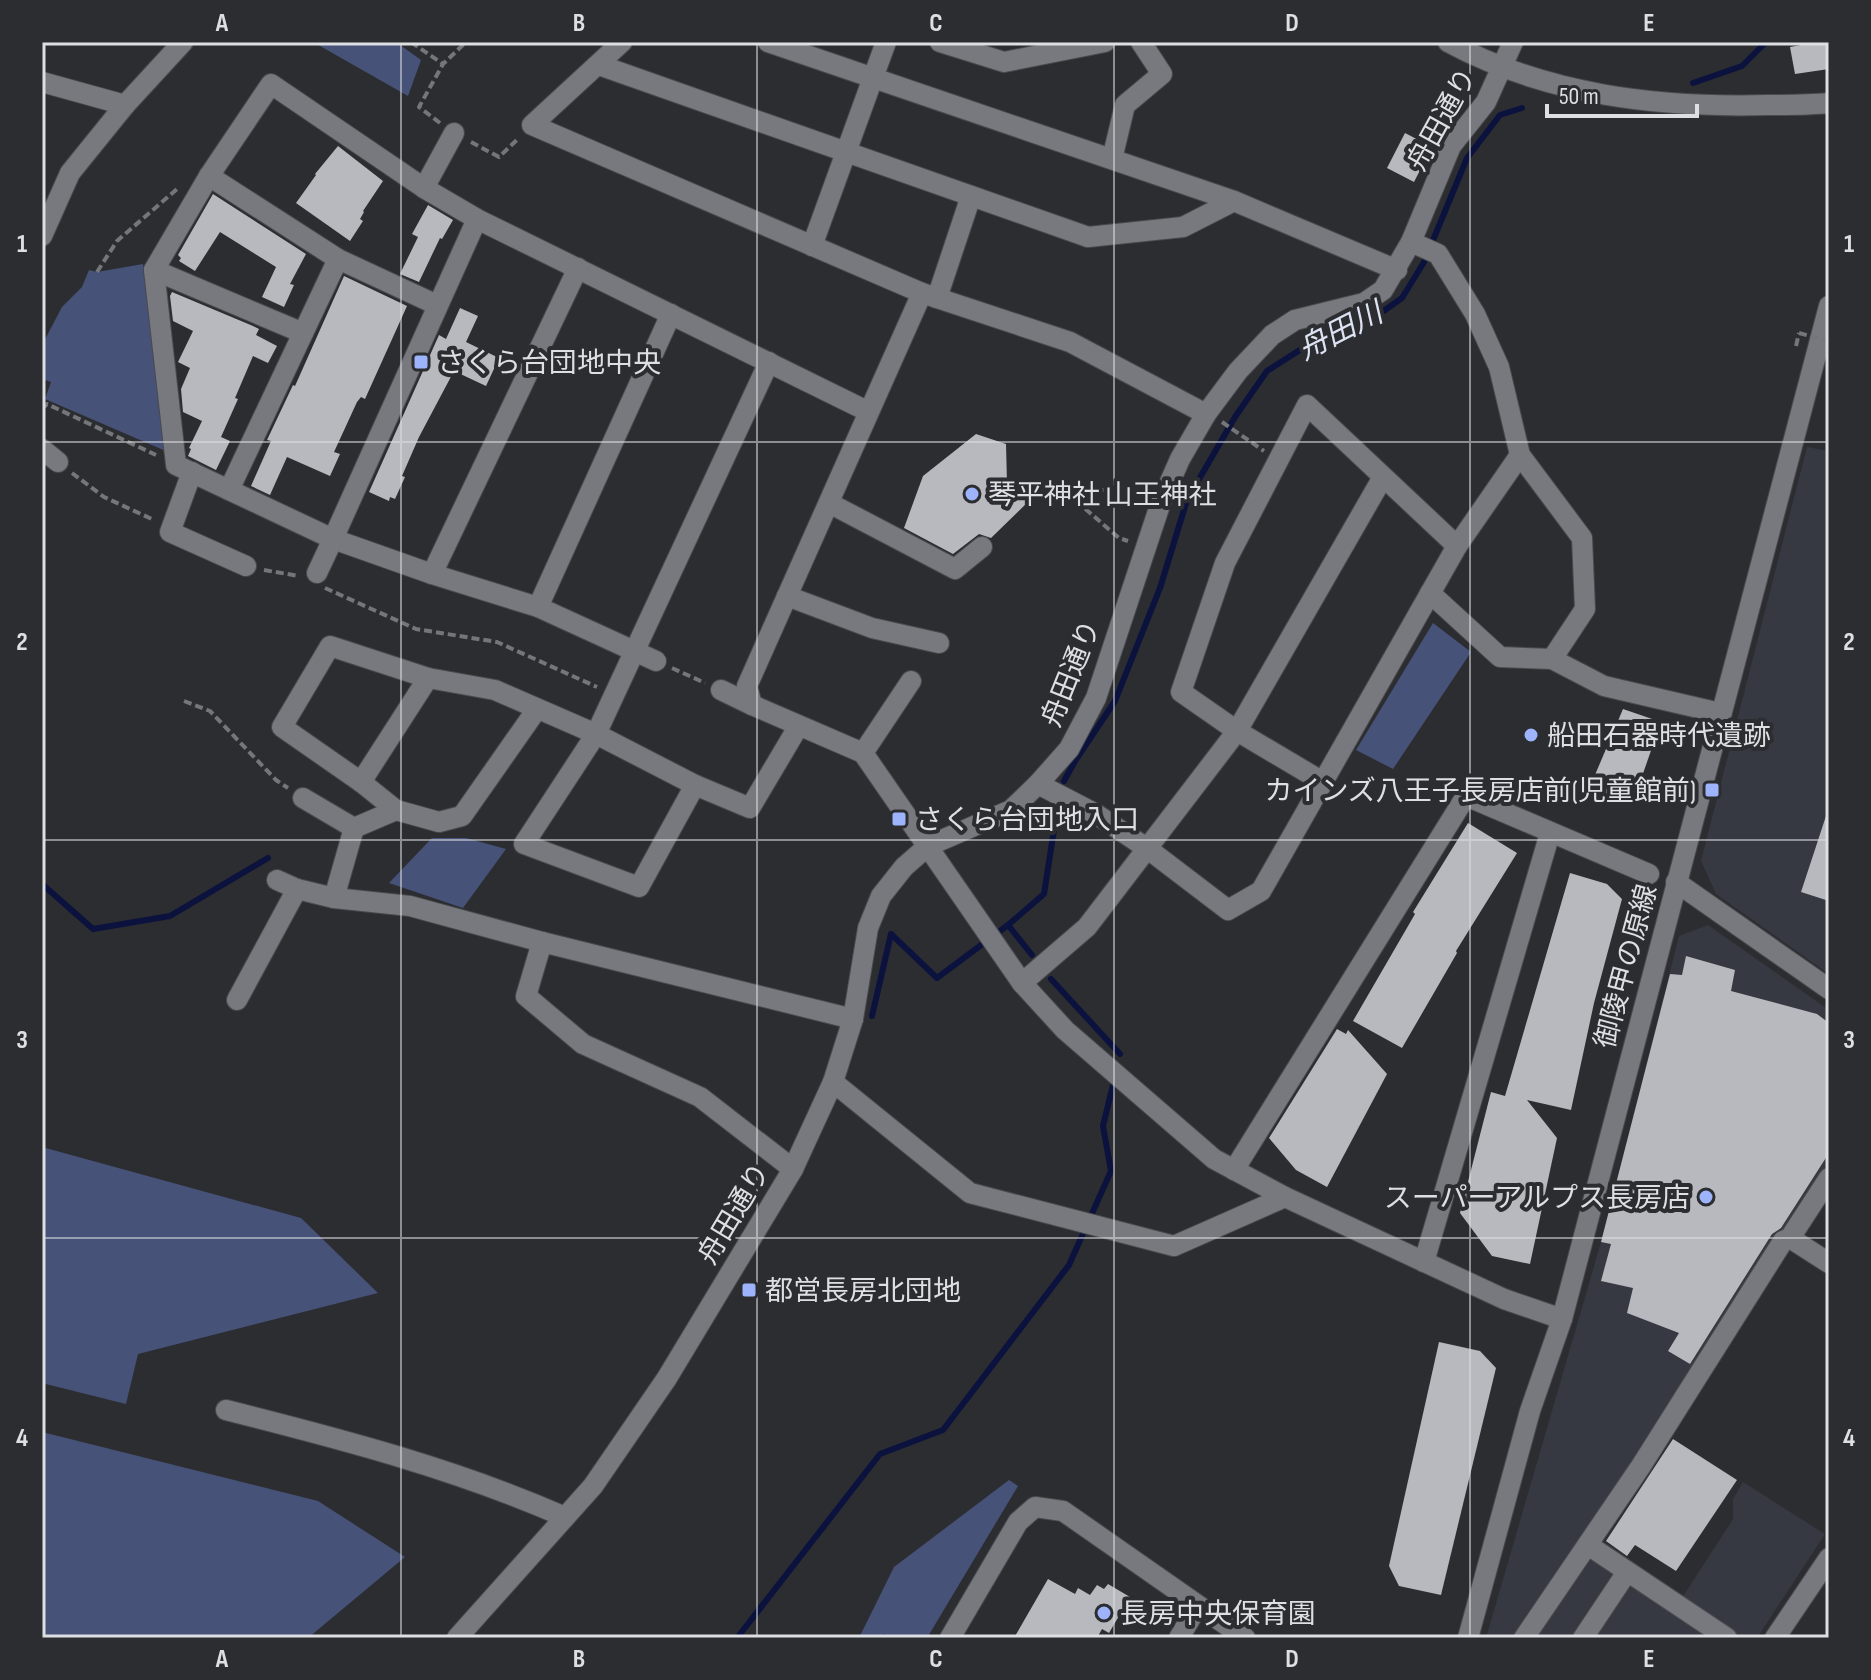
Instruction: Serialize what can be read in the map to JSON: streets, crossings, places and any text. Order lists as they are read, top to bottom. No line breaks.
{"streets":{"street":["舟田通り","御陵甲の原線"]},"water":["舟田川"],"places":{"transit":["さくら台団地中央","カインズ八王子長房店前(児童館前)","さくら台団地入口","都営長房北団地"],"other":["琴平神社 山王神社","船田石器時代遺跡","スーパーアルプス長房店","長房中央保育園"]},"scale_bar":"50 m","grid":{"columns":["A","B","C","D","E"],"rows":["1","2","3","4"]}}
